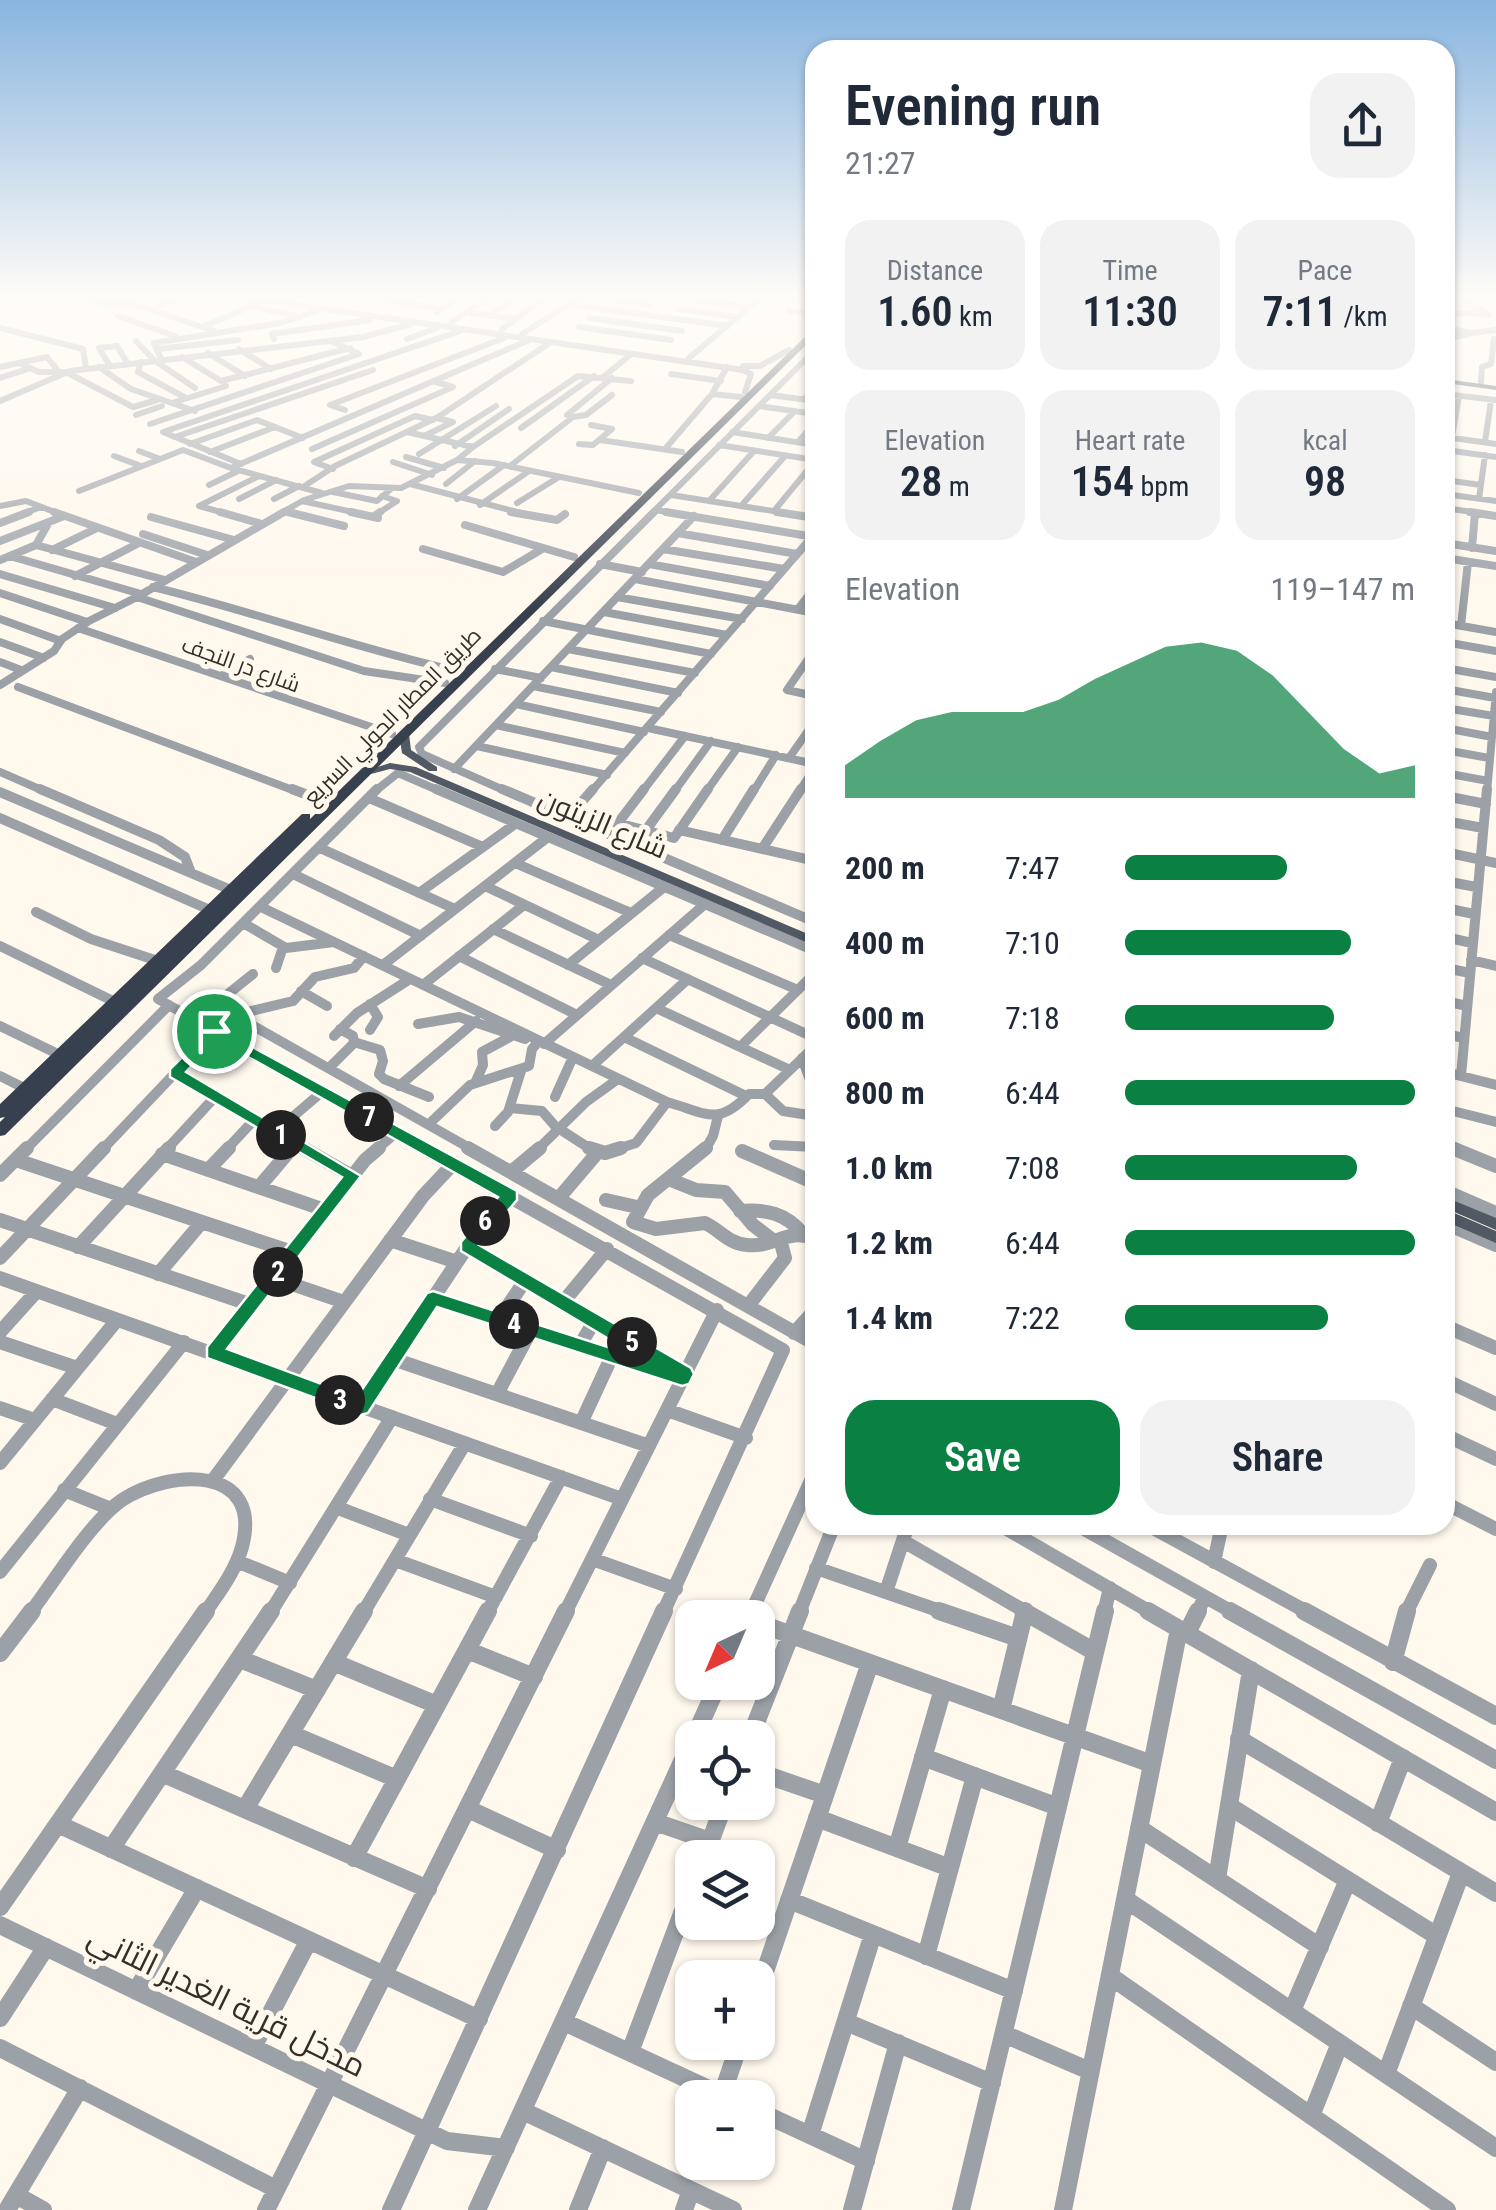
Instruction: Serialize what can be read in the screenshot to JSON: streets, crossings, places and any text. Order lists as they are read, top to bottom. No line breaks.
{"streets":{"highway":["طريق المطار الحولي السريع"],"main road":["شارع الزيتون"],"street":["شارع در النجف","مدخل قرية الغدير الثاني"]},"crossings":[["شارع در النجف","طريق المطار الحولي السريع"],["شارع در النجف","شارع الزيتون"],["طريق المطار الحولي السريع","شارع الزيتون"]],"north":"bottom left","page":{"heading":["Evening run","21:27"],"stats":[["Distance","1.60 km"],["Time","11:30"],["Pace","7:11 /km"],["Elevation","28 m"],["Heart rate","154 bpm"],["kcal","98"]],"chart":["Elevation","119–147 m"],"list":[{"name":"200 m","note":"7:47"},{"name":"400 m","note":"7:10"},{"name":"600 m","note":"7:18"},{"name":"800 m","note":"6:44"},{"name":"1.0 km","note":"7:08"},{"name":"1.2 km","note":"6:44"},{"name":"1.4 km","note":"7:22"}],"pins":["7","1","6","2","4","5","3"],"buttons":["Save","Share"],"map_buttons":["+","−"]}}
